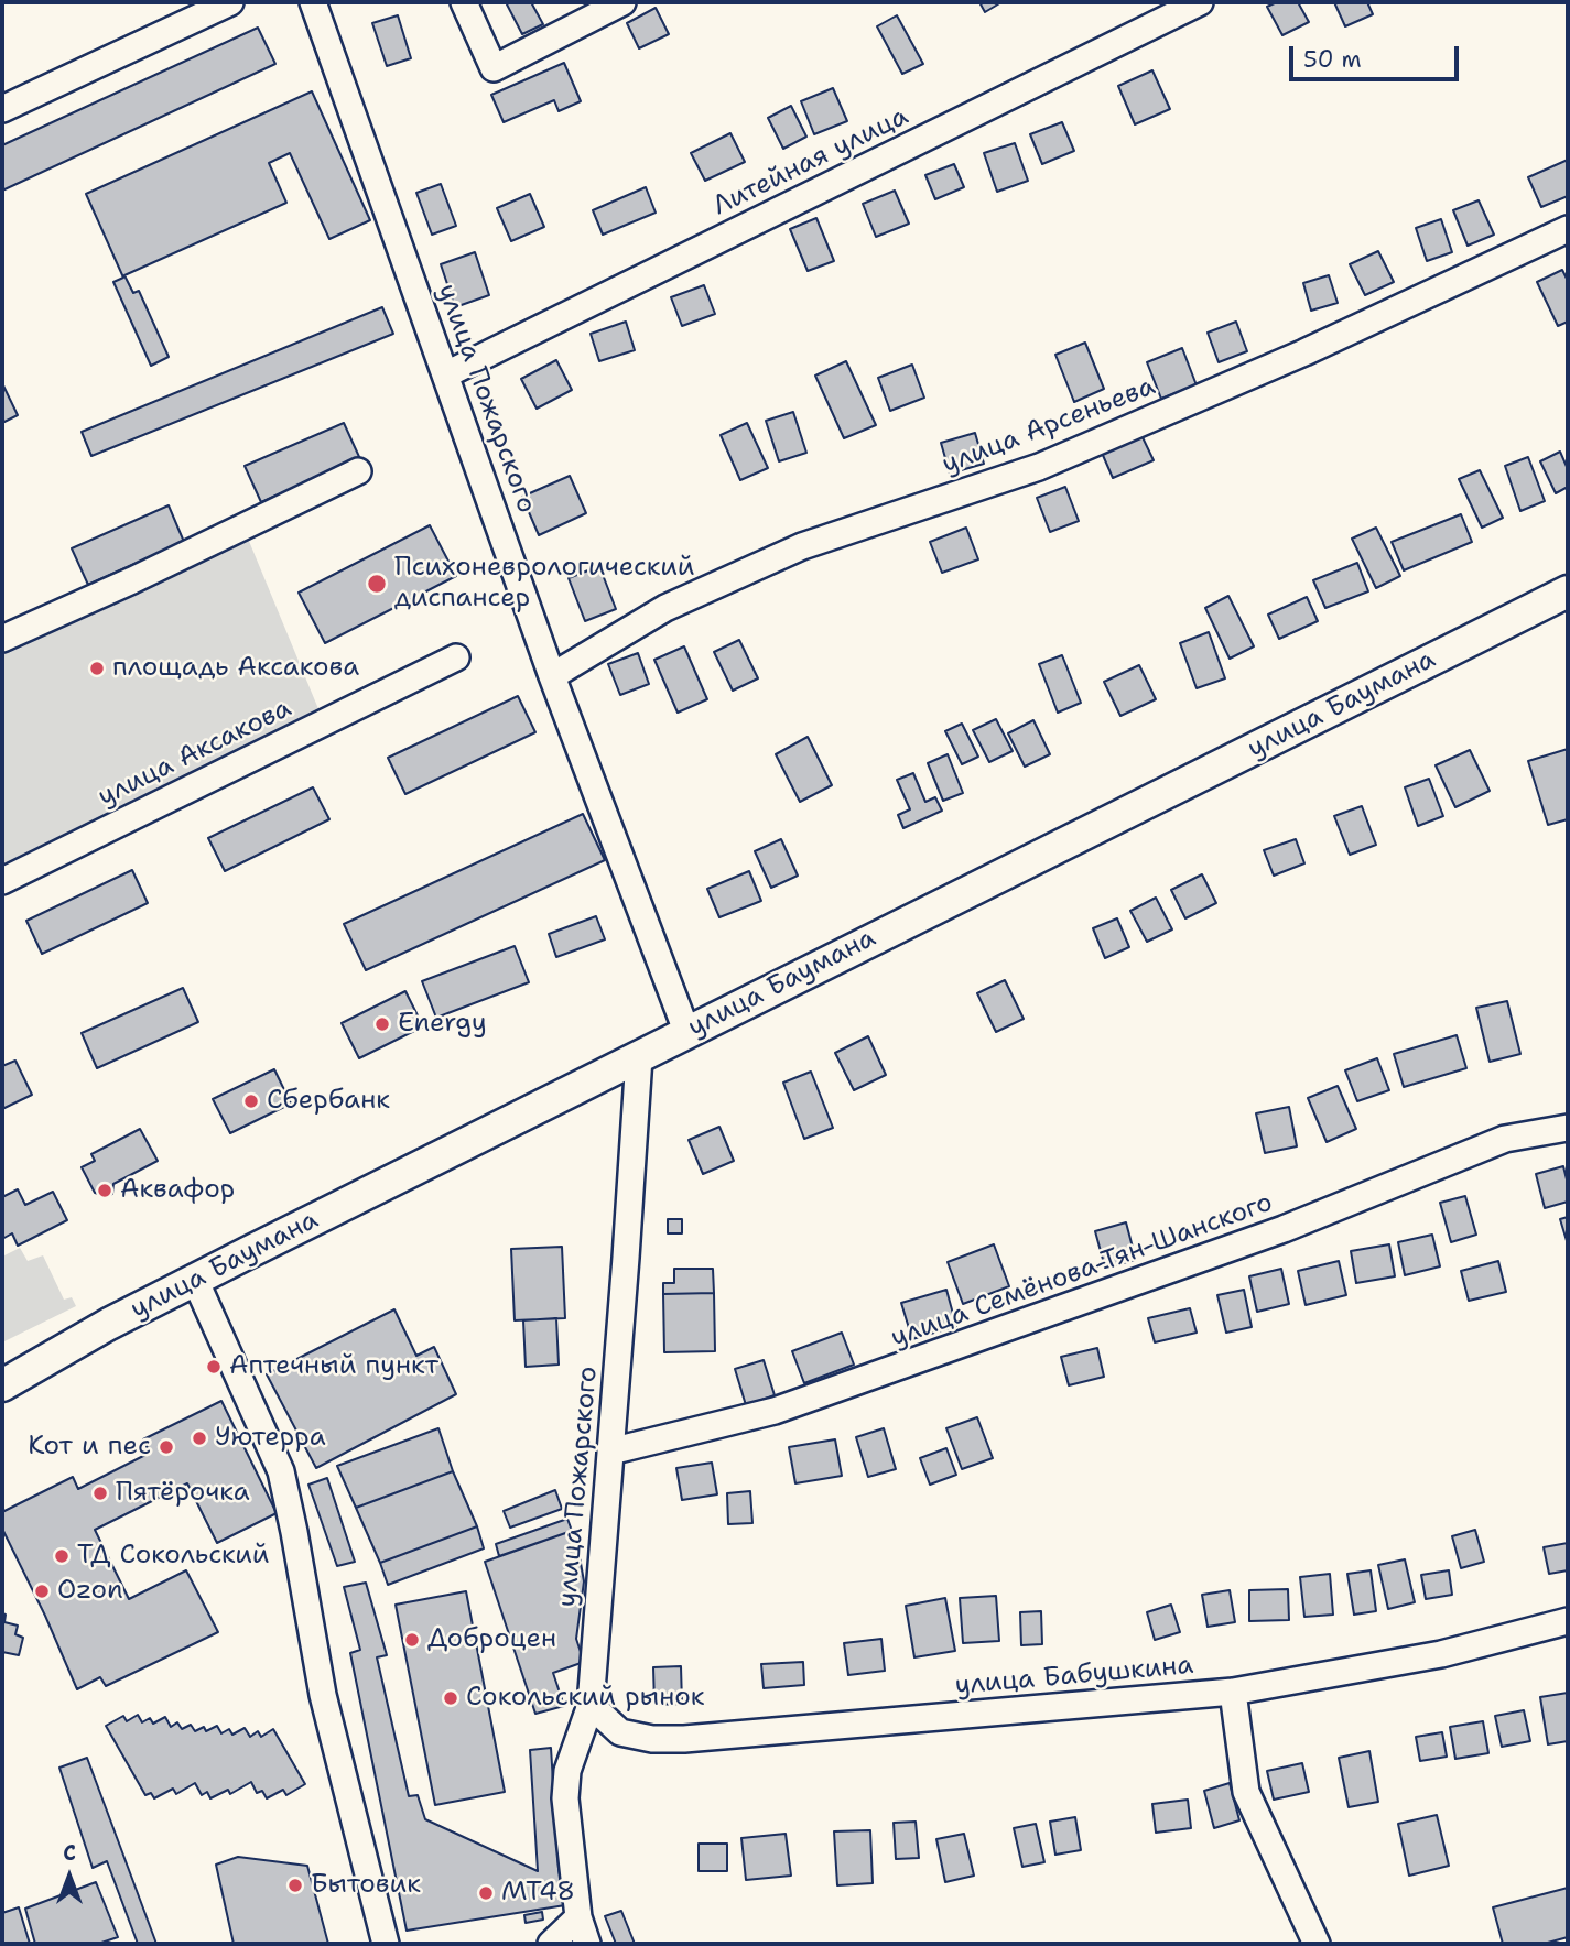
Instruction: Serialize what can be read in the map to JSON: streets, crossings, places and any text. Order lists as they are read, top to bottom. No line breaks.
{"streets":{"main road":["улица Баумана"],"street":["Литейная улица","улица Пожарского","улица Арсеньева","улица Аксакова","улица Семёнова-Тян-Шанского","улица Бабушкина"]},"crossings":[["Литейная улица","улица Пожарского"],["улица Пожарского","улица Арсеньева"],["улица Пожарского","улица Баумана"],["улица Пожарского","улица Семёнова-Тян-Шанского"],["улица Пожарского","улица Бабушкина"]],"places":["Психоневрологический диспансер","площадь Аксакова","Energy","Сбербанк","Аквафор","Аптечный пункт","Уютерра","Кот и пес","Пятёрочка","ТД Сокольский","Ozon","Доброцен","Сокольский рынок","Бытовик","МТ48"],"scale_bar":"50 m","north":"top"}
